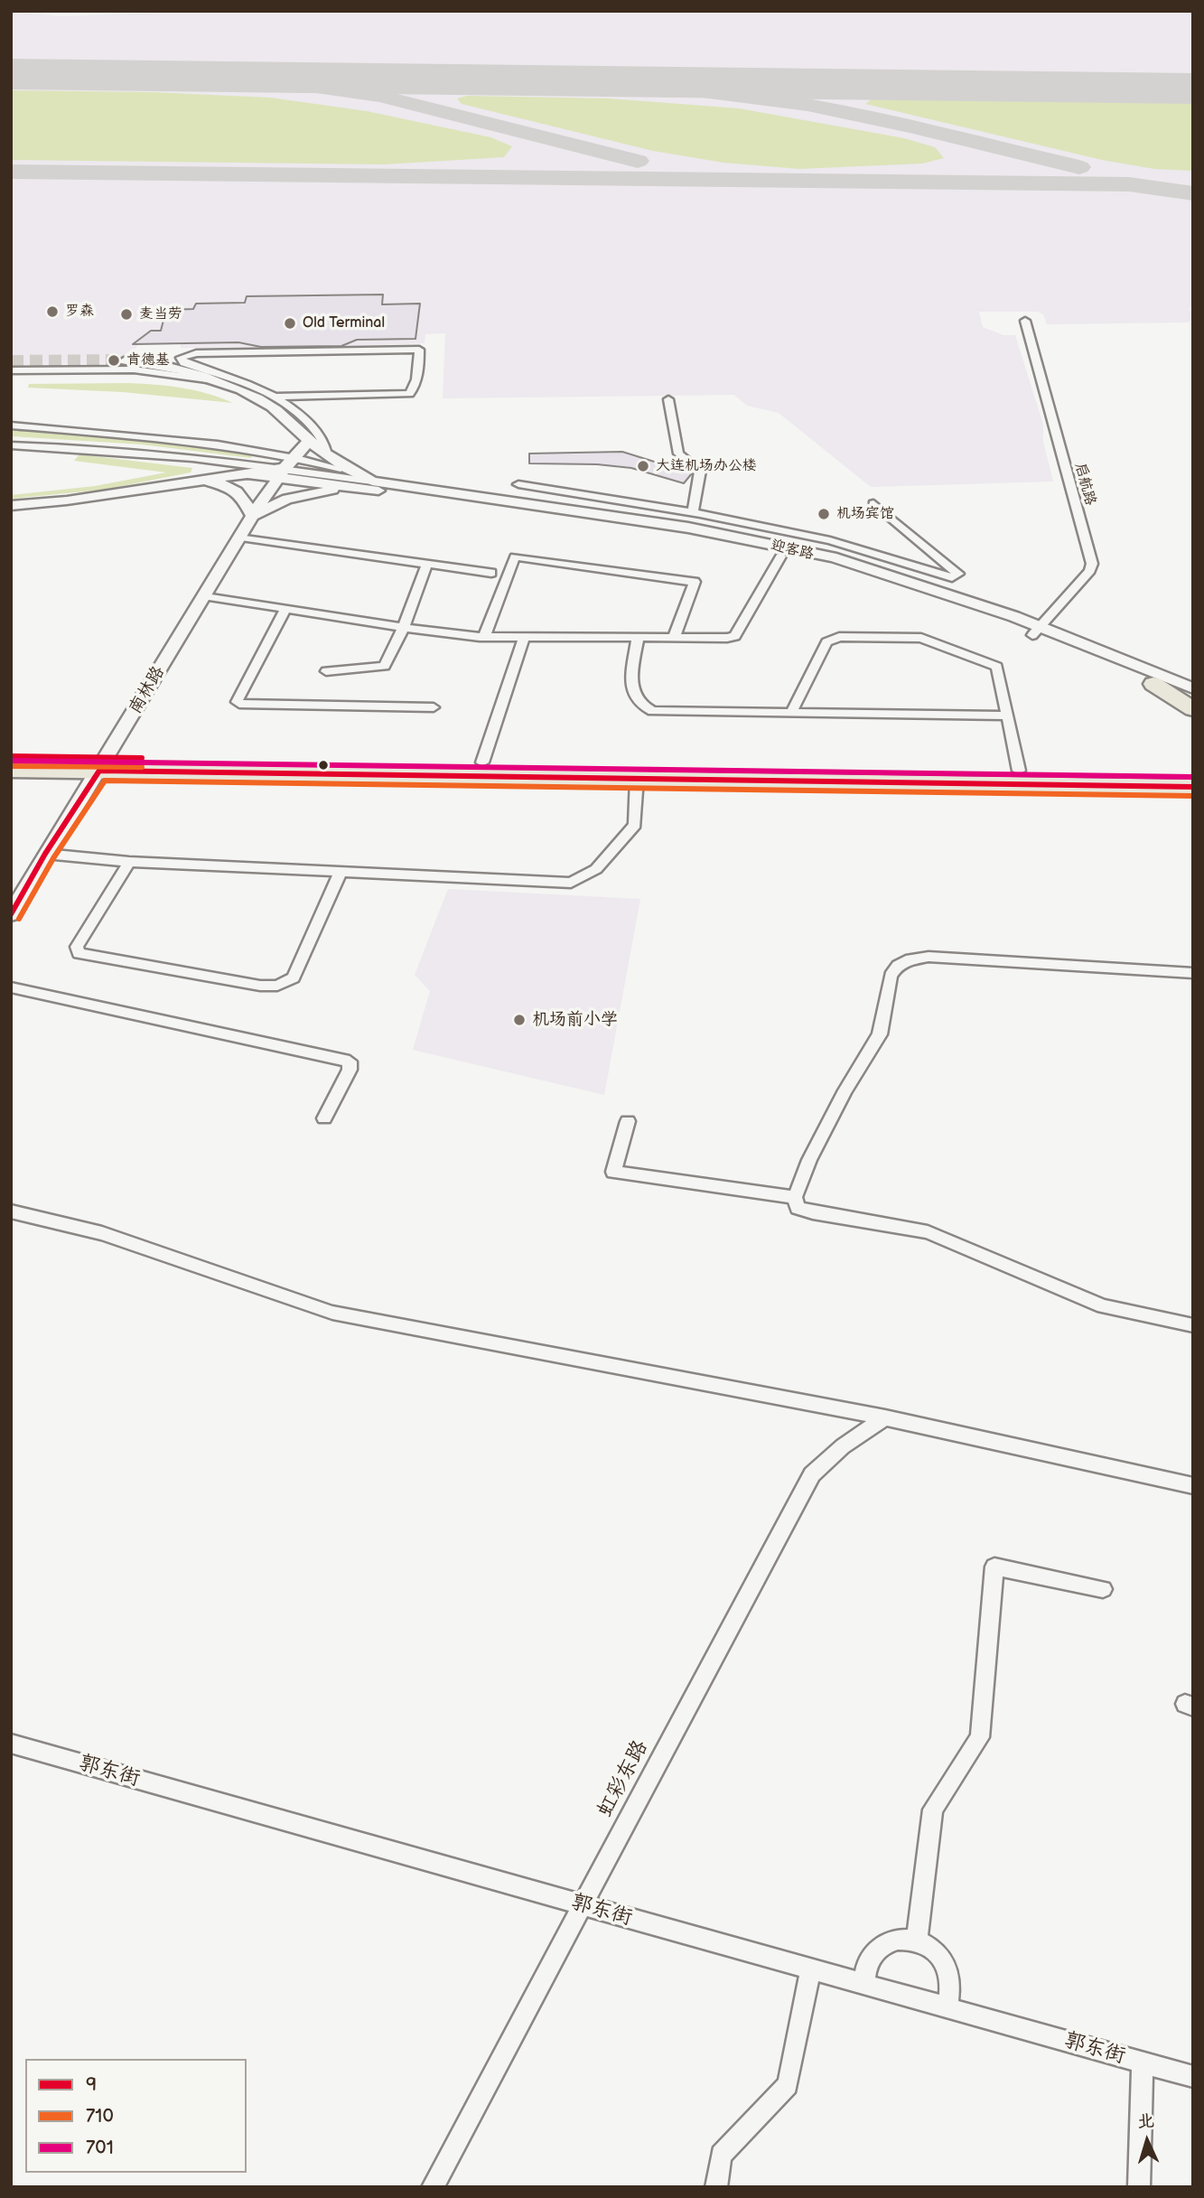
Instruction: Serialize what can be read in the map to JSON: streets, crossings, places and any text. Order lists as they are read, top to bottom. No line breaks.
{"streets":{"main road":["迎客路","南林路"],"street":["启航路","郭东街","虹彩东路"]},"crossings":[["启航路","迎客路"],["迎客路","南林路"],["郭东街","虹彩东路"]],"places":["罗森","麦当劳","Old Terminal","肯德基","大连机场办公楼","机场宾馆","机场前小学"],"lines":["transit line 9","transit line 701","transit line 710"],"legend":["9","710","701"],"north":"top"}
